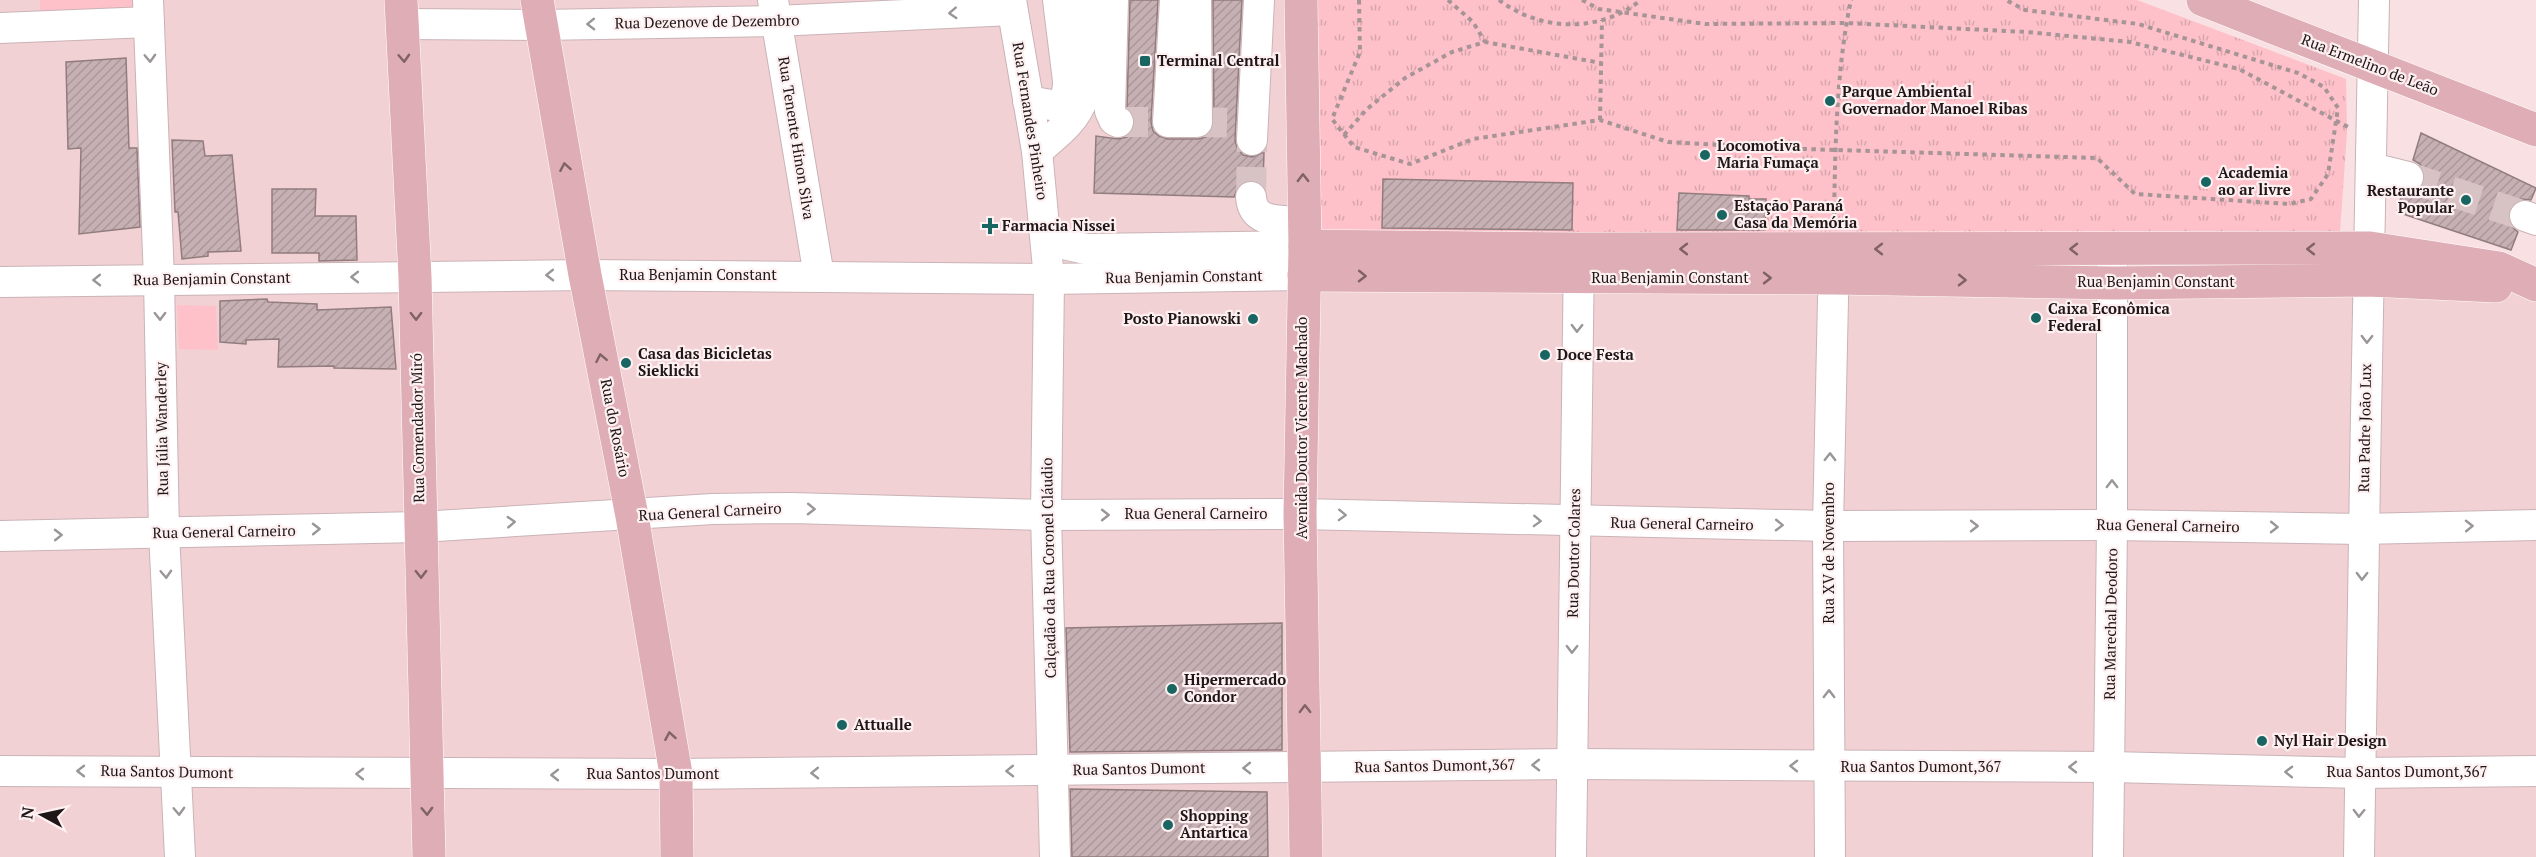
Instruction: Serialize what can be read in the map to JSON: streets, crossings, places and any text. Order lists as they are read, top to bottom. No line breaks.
{"streets":{"main road":["Rua Ermelino de Leão","Rua Benjamin Constant","Rua Comendador Miró","Rua do Rosário","Avenida Doutor Vicente Machado"],"street":["Rua Dezenove de Dezembro","Rua Fernandes Pinheiro","Rua Tenente Hinon Silva","Rua Padre João Lux","Rua Júlia Wanderley","Rua General Carneiro","Rua Doutor Colares","Rua XV de Novembro","Calçadão da Rua Coronel Cláudio","Rua Marechal Deodoro","Rua Santos Dumont,367","Rua Santos Dumont"]},"crossings":[["Rua Dezenove de Dezembro","Rua Fernandes Pinheiro"],["Rua Dezenove de Dezembro","Rua Tenente Hinon Silva"],["Rua Dezenove de Dezembro","Rua Comendador Miró"],["Rua Dezenove de Dezembro","Rua do Rosário"],["Rua Ermelino de Leão","Rua Padre João Lux"],["Rua Fernandes Pinheiro","Rua Benjamin Constant"],["Rua Fernandes Pinheiro","Calçadão da Rua Coronel Cláudio"],["Rua Tenente Hinon Silva","Rua Benjamin Constant"],["Rua Benjamin Constant","Rua Comendador Miró"],["Rua Benjamin Constant","Rua do Rosário"],["Rua Benjamin Constant","Avenida Doutor Vicente Machado"],["Rua Benjamin Constant","Rua Padre João Lux"],["Rua Benjamin Constant","Rua Júlia Wanderley"],["Rua Benjamin Constant","Rua Doutor Colares"],["Rua Benjamin Constant","Rua XV de Novembro"],["Rua Benjamin Constant","Calçadão da Rua Coronel Cláudio"],["Rua Benjamin Constant","Rua Marechal Deodoro"],["Rua Comendador Miró","Rua General Carneiro"],["Rua Comendador Miró","Rua Santos Dumont"],["Rua do Rosário","Rua General Carneiro"],["Rua do Rosário","Rua Santos Dumont"],["Avenida Doutor Vicente Machado","Rua General Carneiro"],["Avenida Doutor Vicente Machado","Rua Santos Dumont,367"],["Avenida Doutor Vicente Machado","Rua Santos Dumont"],["Rua Padre João Lux","Rua General Carneiro"],["Rua Padre João Lux","Rua Santos Dumont,367"],["Rua Júlia Wanderley","Rua General Carneiro"],["Rua Júlia Wanderley","Rua Santos Dumont"],["Rua General Carneiro","Rua Doutor Colares"],["Rua General Carneiro","Rua XV de Novembro"],["Rua General Carneiro","Calçadão da Rua Coronel Cláudio"],["Rua General Carneiro","Rua Marechal Deodoro"],["Rua Doutor Colares","Rua Santos Dumont,367"],["Rua XV de Novembro","Rua Santos Dumont,367"],["Calçadão da Rua Coronel Cláudio","Rua Santos Dumont"],["Rua Marechal Deodoro","Rua Santos Dumont,367"],["Rua Santos Dumont,367","Rua Santos Dumont"]],"one_way":["Rua Dezenove de Dezembro","Rua Comendador Miró","Rua do Rosário","Avenida Doutor Vicente Machado","Rua Padre João Lux","Rua Júlia Wanderley","Rua General Carneiro","Rua Doutor Colares","Rua XV de Novembro","Rua Marechal Deodoro","Rua Santos Dumont,367","Rua Santos Dumont"],"places":{"transit":["Terminal Central"],"other":["Parque Ambiental Governador Manoel Ribas","Locomotiva Maria Fumaça","Academia ao ar livre","Restaurante Popular","Estação Paraná Casa da Memória","Caixa Econômica Federal","Posto Pianowski","Doce Festa","Casa das Bicicletas Sieklicki","Hipermercado Condor","Attualle","Nyl Hair Design","Shopping Antartica"],"health":["Farmacia Nissei"]},"north":"left"}
